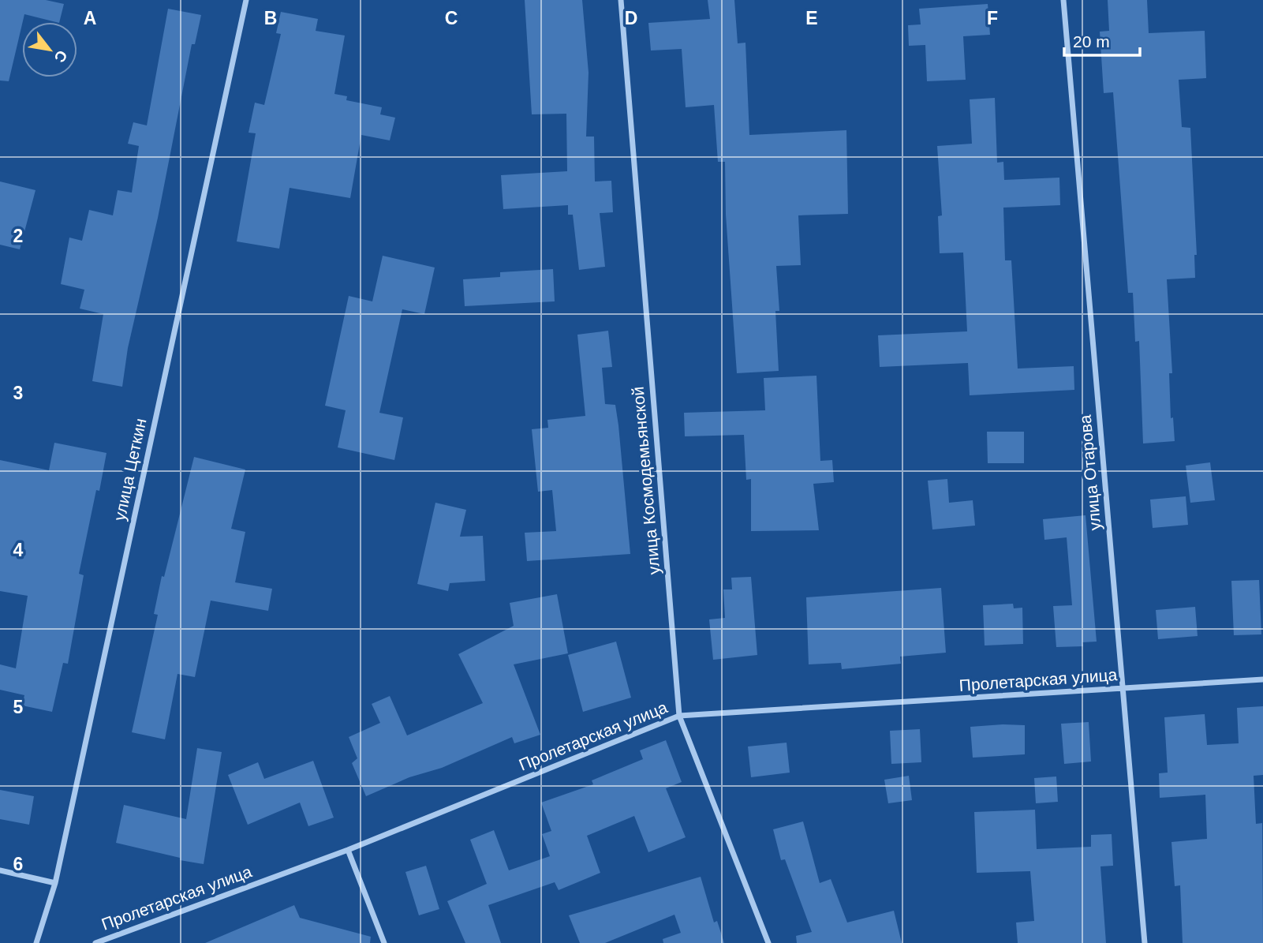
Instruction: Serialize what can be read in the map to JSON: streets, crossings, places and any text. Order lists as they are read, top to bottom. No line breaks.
{"streets":{"street":["улица Цеткин","улица Отарова","улица Космодемьянской","Пролетарская улица"]},"crossings":[["улица Отарова","Пролетарская улица"],["улица Космодемьянской","Пролетарская улица"]],"scale_bar":"20 m","north":"bottom right","grid":{"columns":["A","B","C","D","E","F"],"rows":["2","3","4","5","6"]}}
